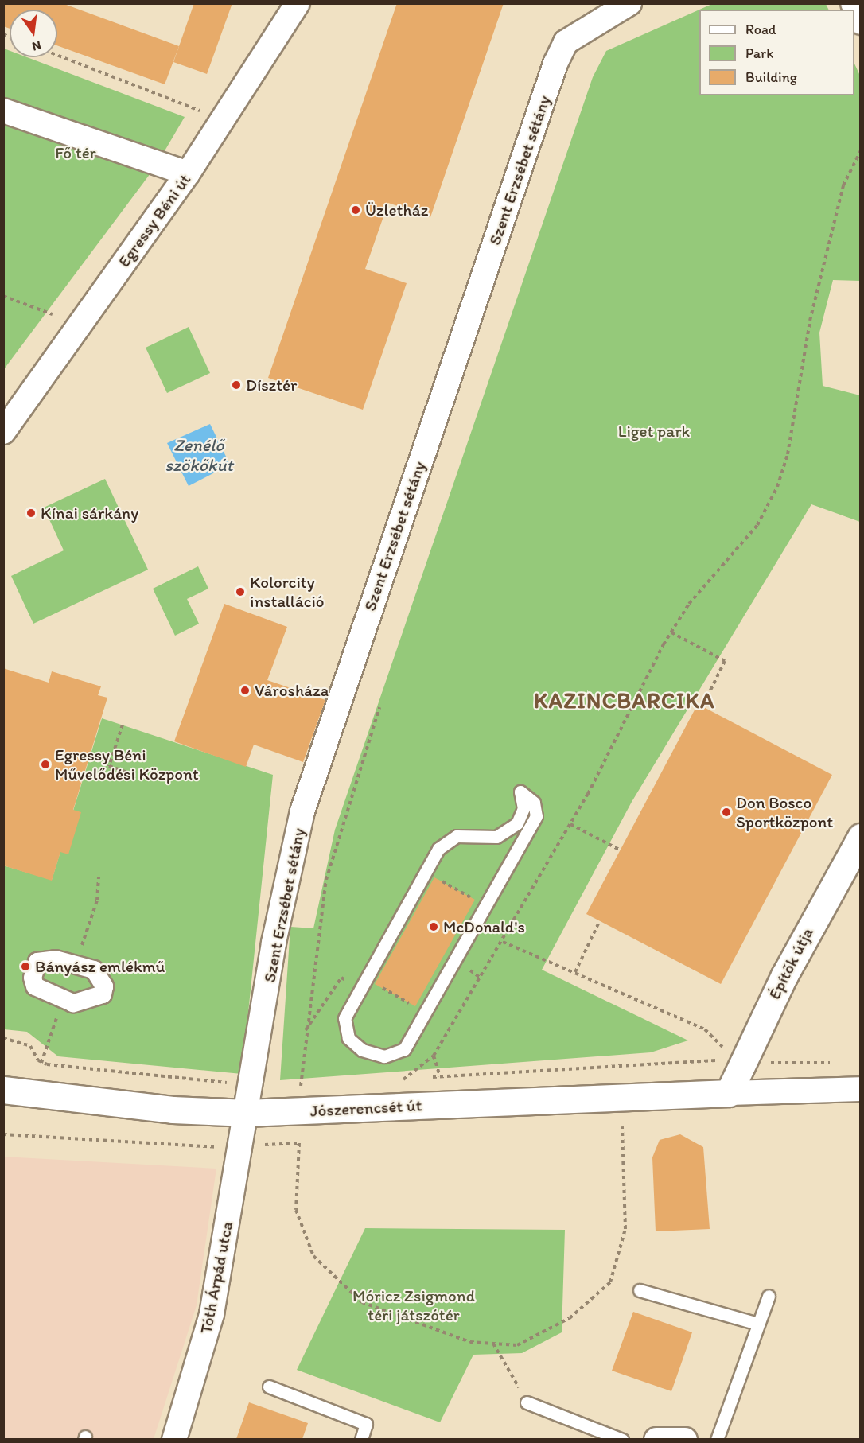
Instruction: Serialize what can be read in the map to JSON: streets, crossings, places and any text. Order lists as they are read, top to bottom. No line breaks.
{"streets":{"street":["Szent Erzsébet sétány","Egressy Béni út","Építők útja","Jószerencsét út","Tóth Árpád utca"]},"crossings":[["Szent Erzsébet sétány","Jószerencsét út"],["Szent Erzsébet sétány","Tóth Árpád utca"],["Építők útja","Jószerencsét út"],["Jószerencsét út","Tóth Árpád utca"]],"districts":["KAZINCBARCIKA"],"water":["Zenélő szökőkút"],"parks":["Fő tér","Liget park","Móricz Zsigmond téri játszótér"],"places":["Üzletház","Dísztér","Kínai sárkány","Kolorcity installáció","Városháza","Egressy Béni Művelődési Központ","Don Bosco Sportközpont","McDonald's","Bányász emlékmű"],"legend":["Road","Park","Building"],"north":"bottom"}
